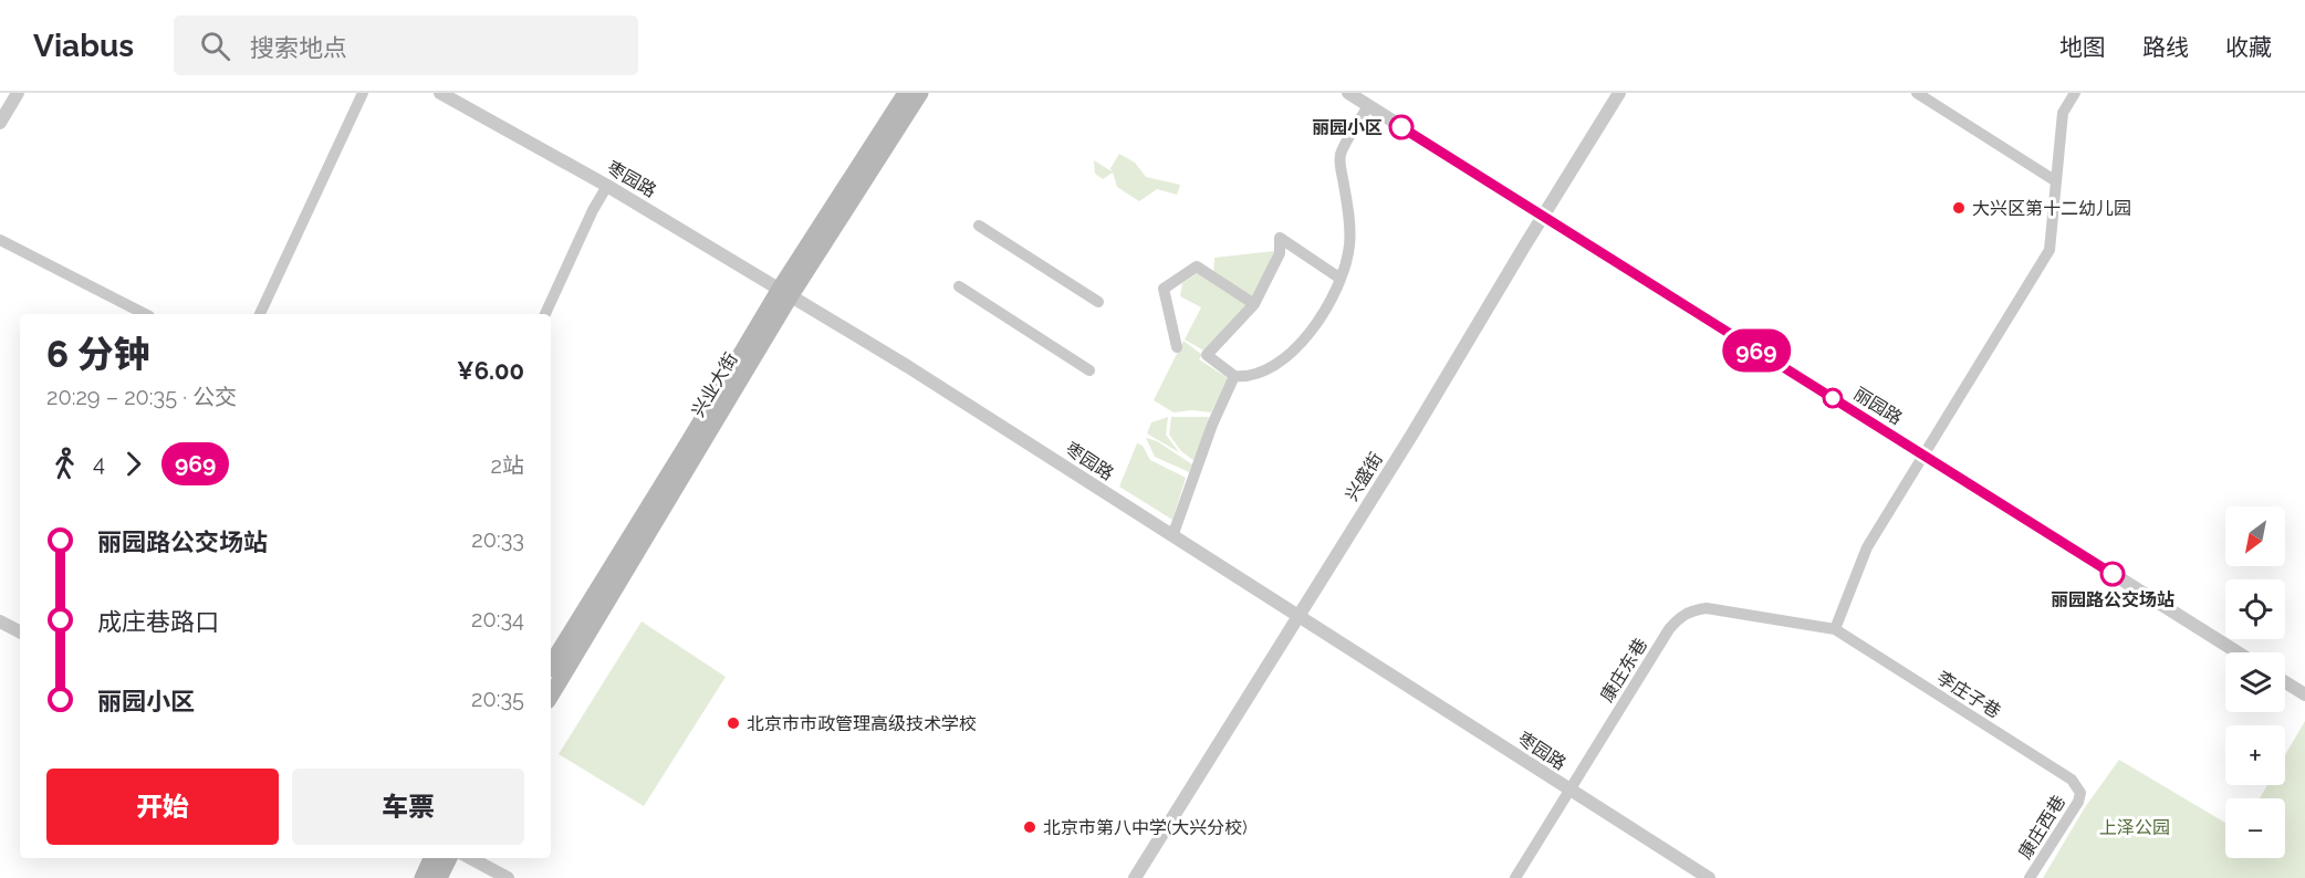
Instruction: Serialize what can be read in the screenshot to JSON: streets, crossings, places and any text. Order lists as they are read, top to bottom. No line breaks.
{"streets":{"main road":["兴业大街"],"street":["枣园路","丽园路","兴盛街","康庄东巷","李庄子巷","康庄西巷"]},"crossings":[["枣园路","兴业大街"],["枣园路","兴盛街"],["枣园路","康庄东巷"],["丽园路","兴盛街"],["康庄东巷","李庄子巷"],["李庄子巷","康庄西巷"]],"parks":["上泽公园"],"places":["丽园小区","大兴区第十二幼儿园","丽园路公交场站","北京市市政管理高级技术学校","北京市第八中学(大兴分校)"],"lines":["bus line 969"],"north":"bottom left","page":{"header":"Viabus","search":"搜索地点","nav":["地图","路线","收藏"],"on_map":"969","heading":["6 分钟","20:29 – 20:35 · 公交","¥6.00"],"legs":["4","969","2站"],"list":[{"name":"丽园路公交场站","value":"20:33"},{"name":"成庄巷路口","value":"20:34"},{"name":"丽园小区","value":"20:35"}],"map_buttons":["+","−"],"buttons":["开始","车票"]}}
